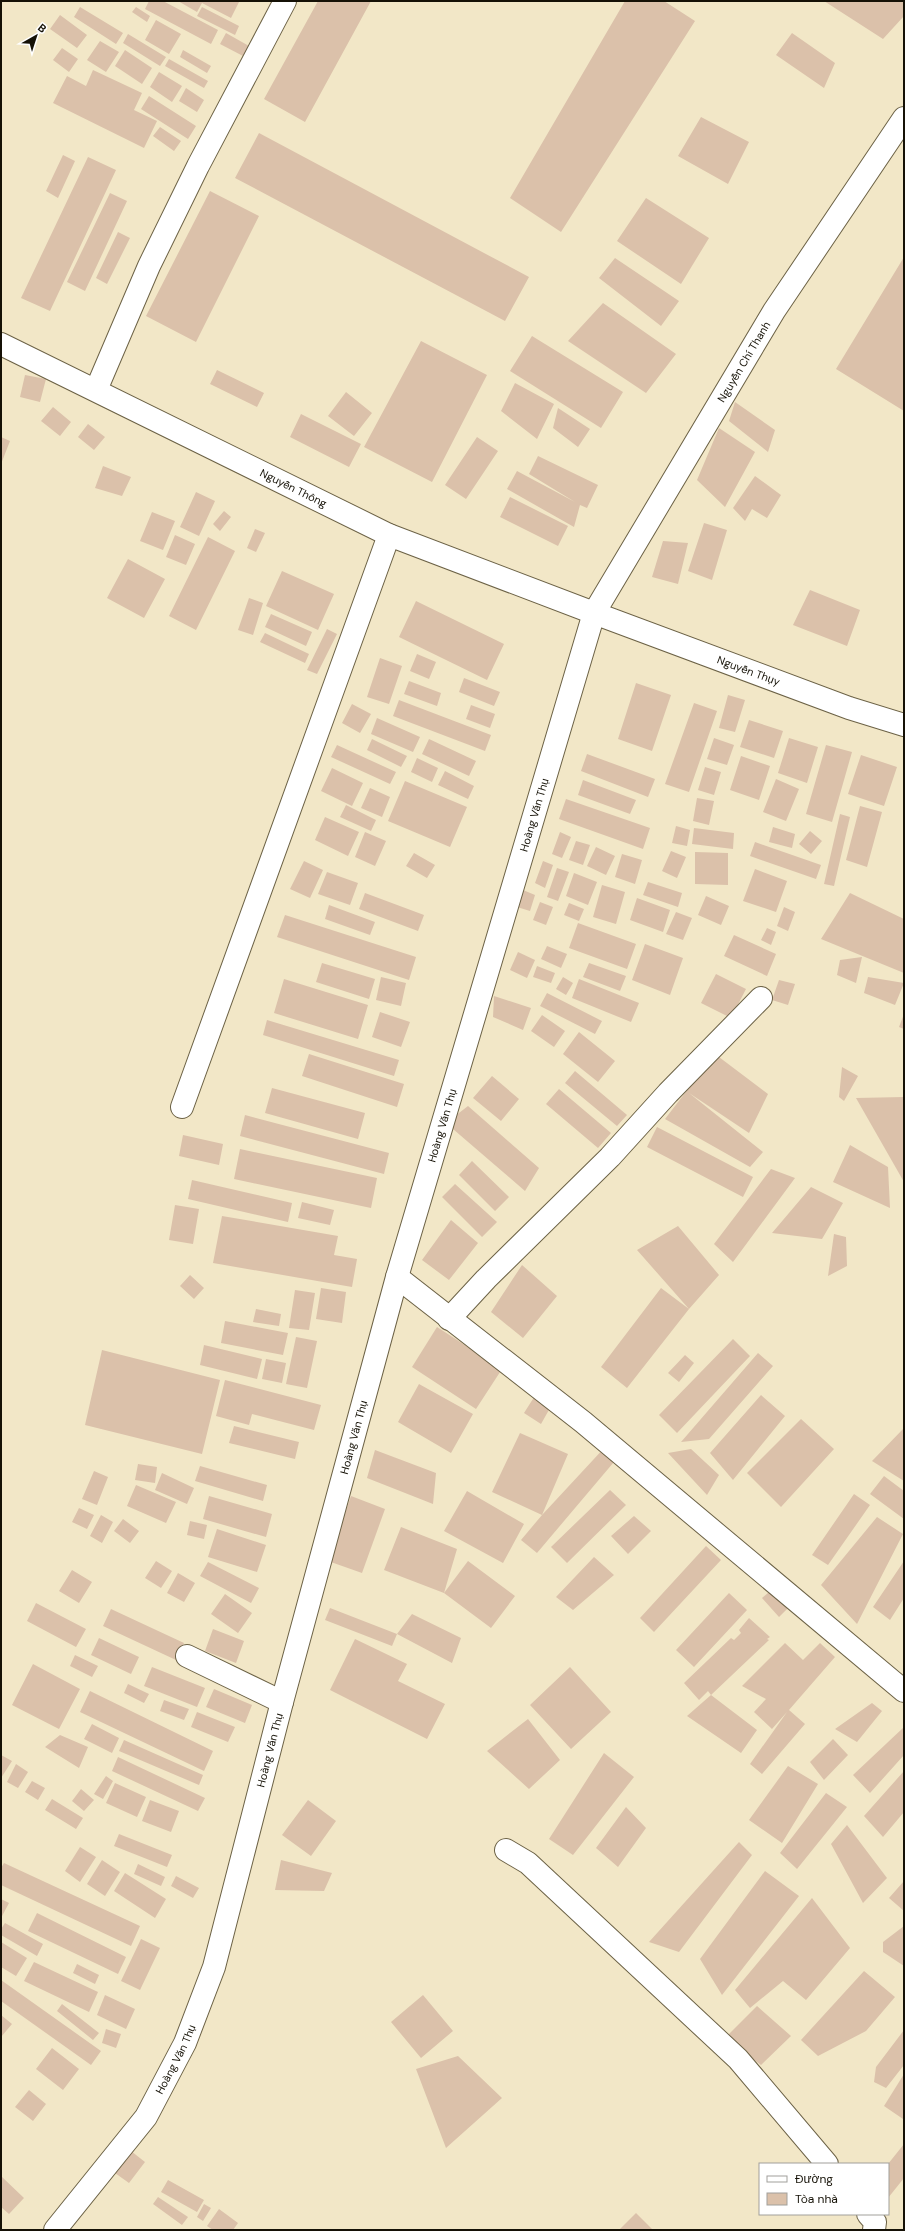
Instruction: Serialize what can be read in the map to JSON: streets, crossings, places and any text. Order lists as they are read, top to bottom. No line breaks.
{"streets":{"street":["Nguyễn Chí Thanh","Nguyễn Thông","Nguyễn Thụy","Hoàng Văn Thụ"]},"crossings":[["Nguyễn Chí Thanh","Nguyễn Thông"],["Nguyễn Chí Thanh","Nguyễn Thụy"],["Nguyễn Chí Thanh","Hoàng Văn Thụ"],["Nguyễn Thông","Nguyễn Thụy"],["Nguyễn Thông","Hoàng Văn Thụ"],["Nguyễn Thụy","Hoàng Văn Thụ"]],"legend":["Đường","Tòa nhà"],"north":"top right"}
